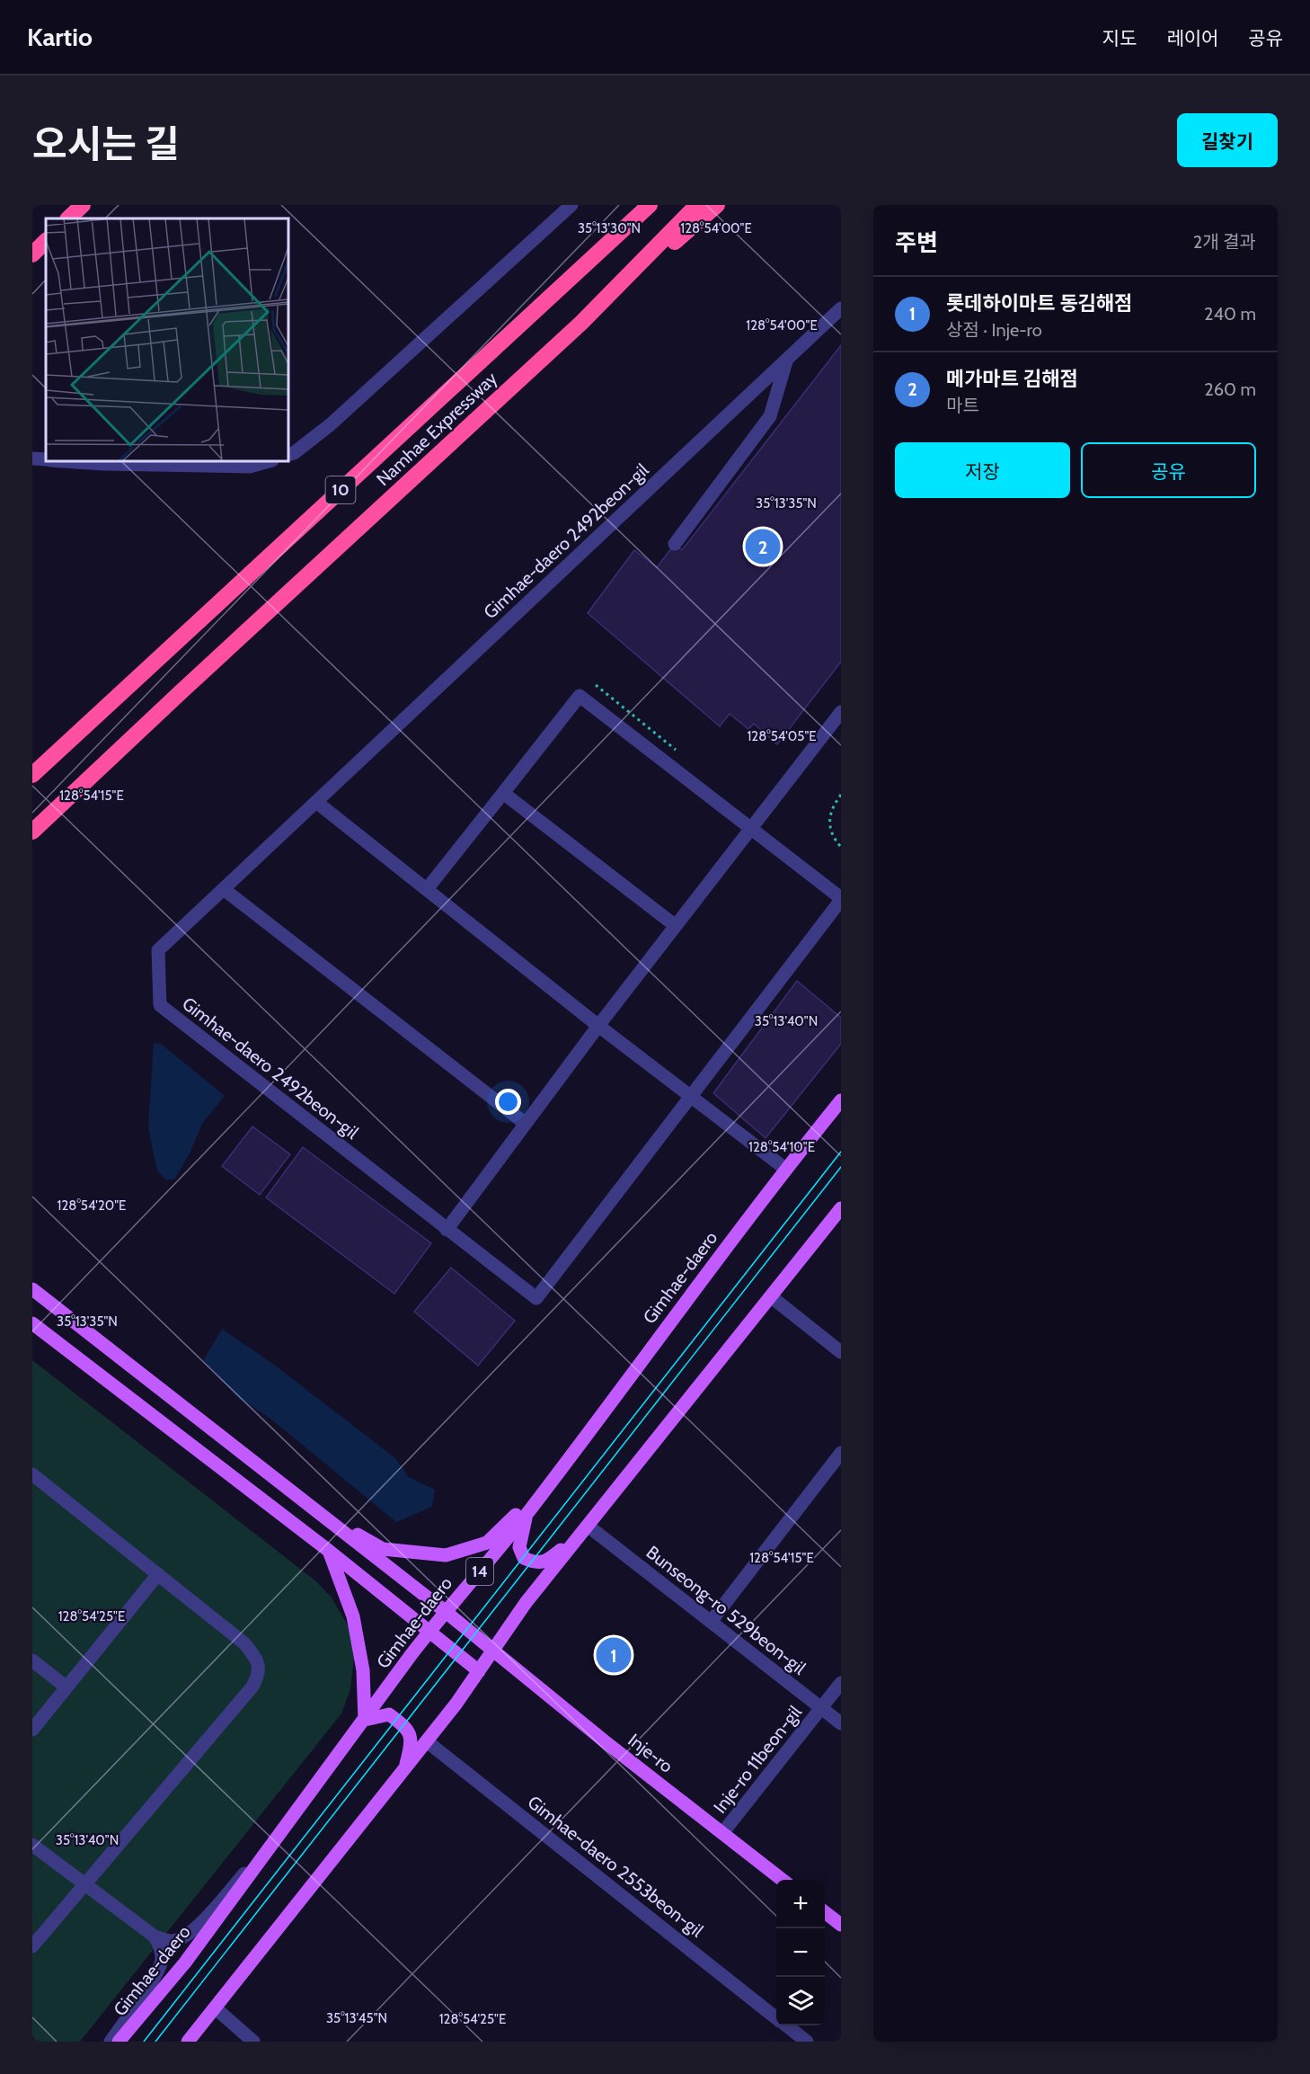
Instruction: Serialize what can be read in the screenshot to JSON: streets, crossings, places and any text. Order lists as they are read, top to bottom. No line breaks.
{"streets":{"highway":["Namhae Expressway","10"],"main road":["Gimhae-daero","14","Inje-ro"],"street":["Gimhae-daero 2492beon-gil","Bunseong-ro 529beon-gil","Inje-ro 11beon-gil","Gimhae-daero 2553beon-gil"]},"crossings":[["Gimhae-daero","Inje-ro"],["Bunseong-ro 529beon-gil","Inje-ro 11beon-gil"],["Inje-ro","Inje-ro 11beon-gil"]],"page":{"header":"Kartio","nav":["지도","레이어","공유"],"title":"오시는 길","buttons":["길찾기",["저장","공유"]],"heading":["주변","2개 결과"],"list":[{"mark":"1","name":"롯데하이마트 동김해점","note":"상점 · Inje-ro","value":"240 m"},{"mark":"2","name":"메가마트 김해점","note":"마트","value":"260 m"}],"pins":["2","1"],"map_buttons":["+","−"]},"coordinates":["128°54'00\"E","35°13'30\"N","35°13'35\"N","128°54'05\"E","128°54'15\"E","35°13'40\"N","128°54'10\"E","128°54'20\"E","128°54'25\"E","35°13'45\"N"]}
